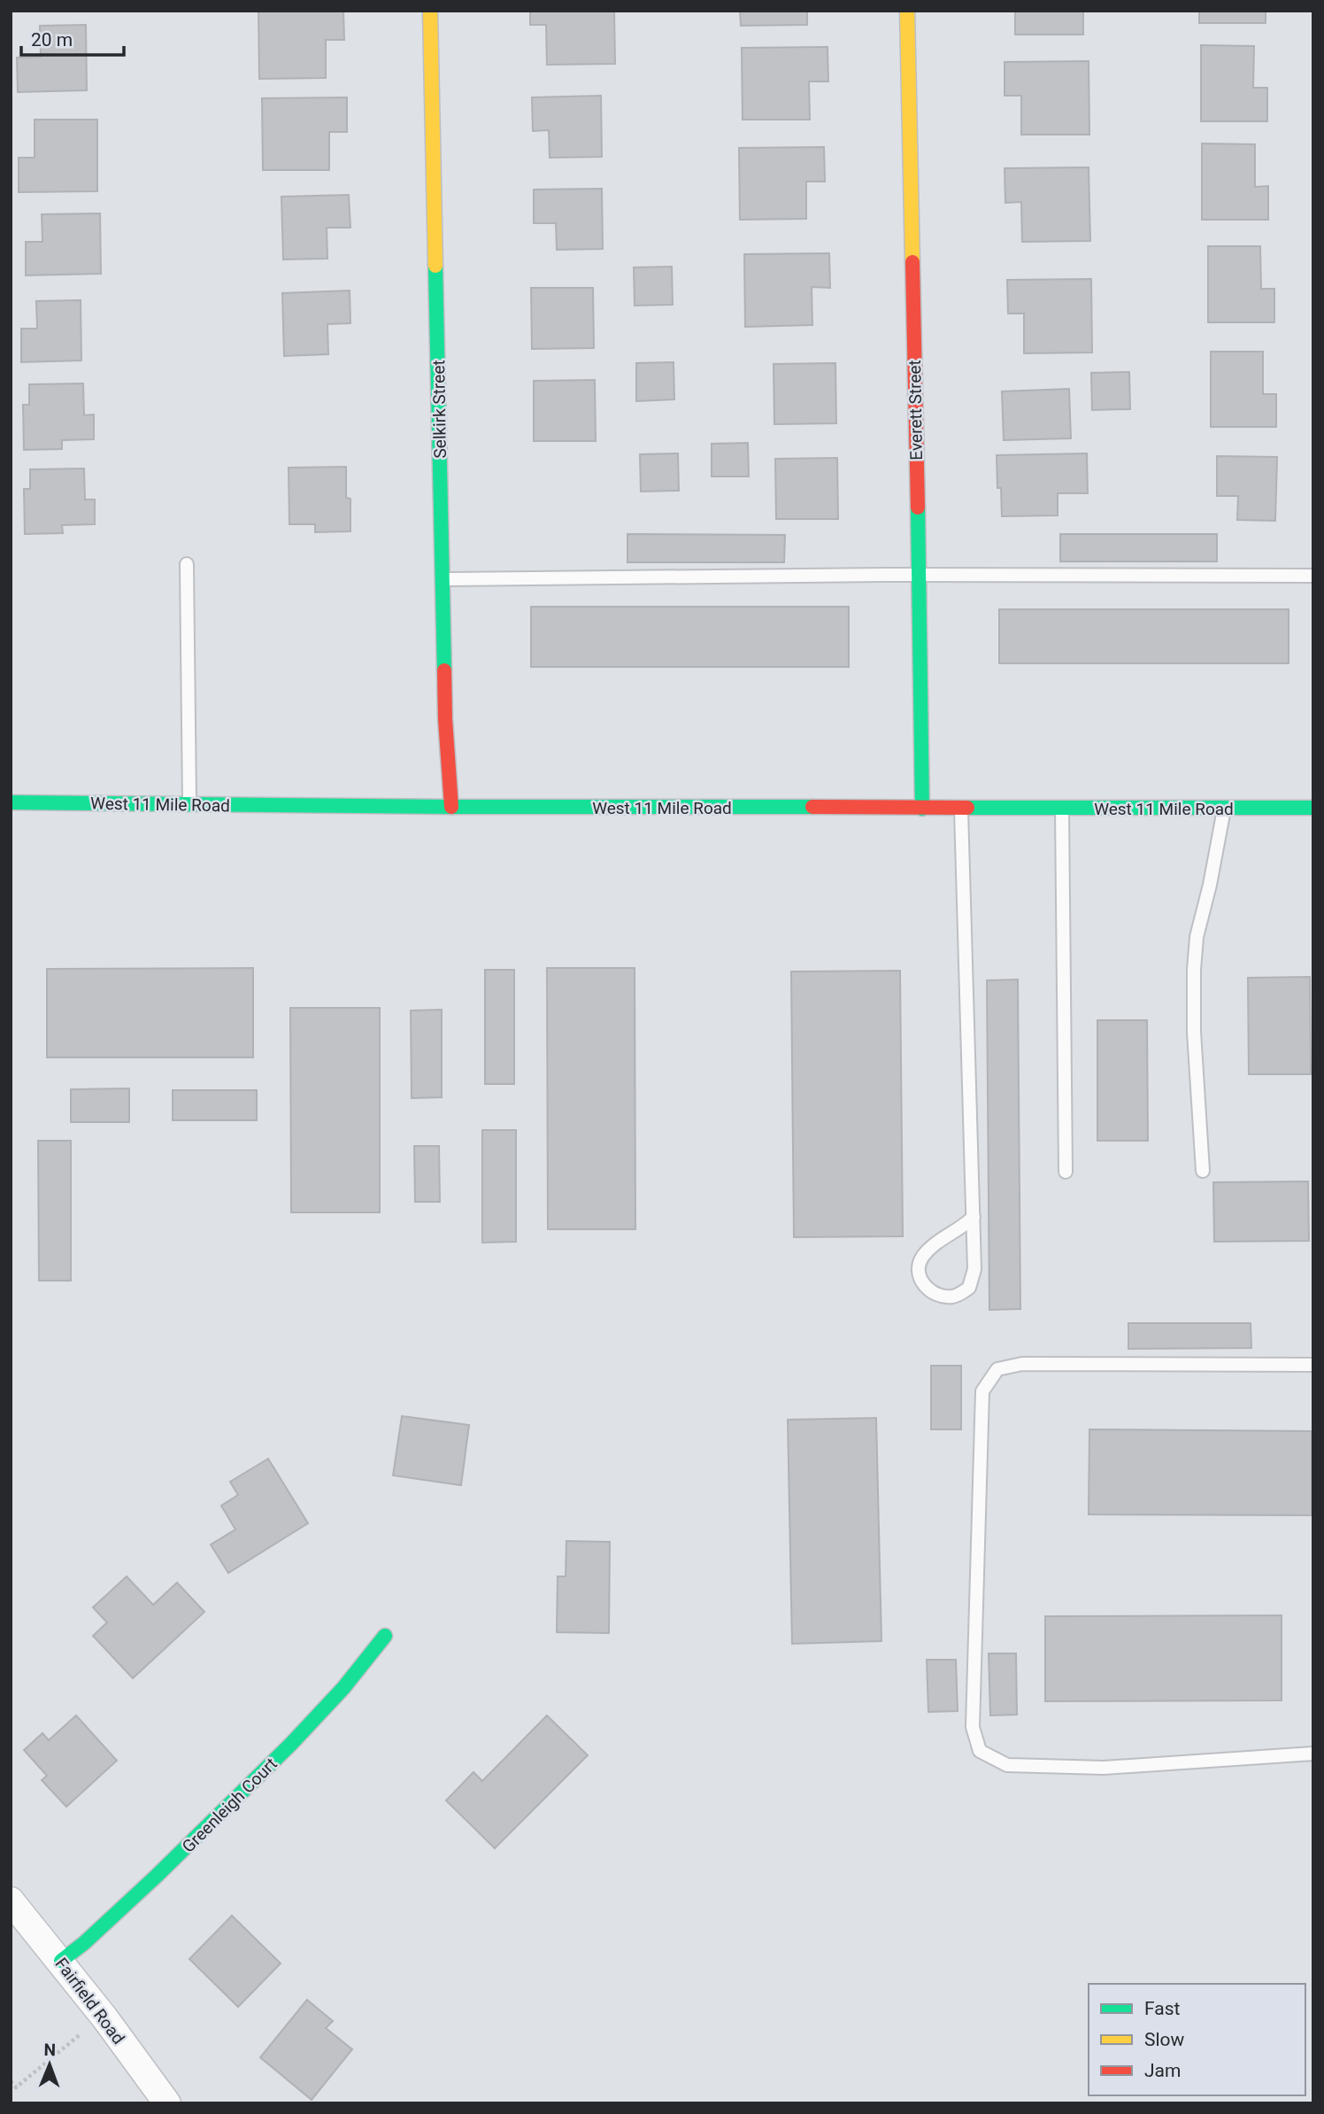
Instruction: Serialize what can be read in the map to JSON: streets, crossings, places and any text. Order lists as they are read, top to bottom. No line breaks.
{"streets":{"street":["Selkirk Street","Everett Street","West 11 Mile Road","Greenleigh Court","Fairfield Road"]},"crossings":[["Selkirk Street","West 11 Mile Road"],["Everett Street","West 11 Mile Road"],["Greenleigh Court","Fairfield Road"]],"legend":["Fast","Slow","Jam"],"scale_bar":"20 m","north":"top"}
